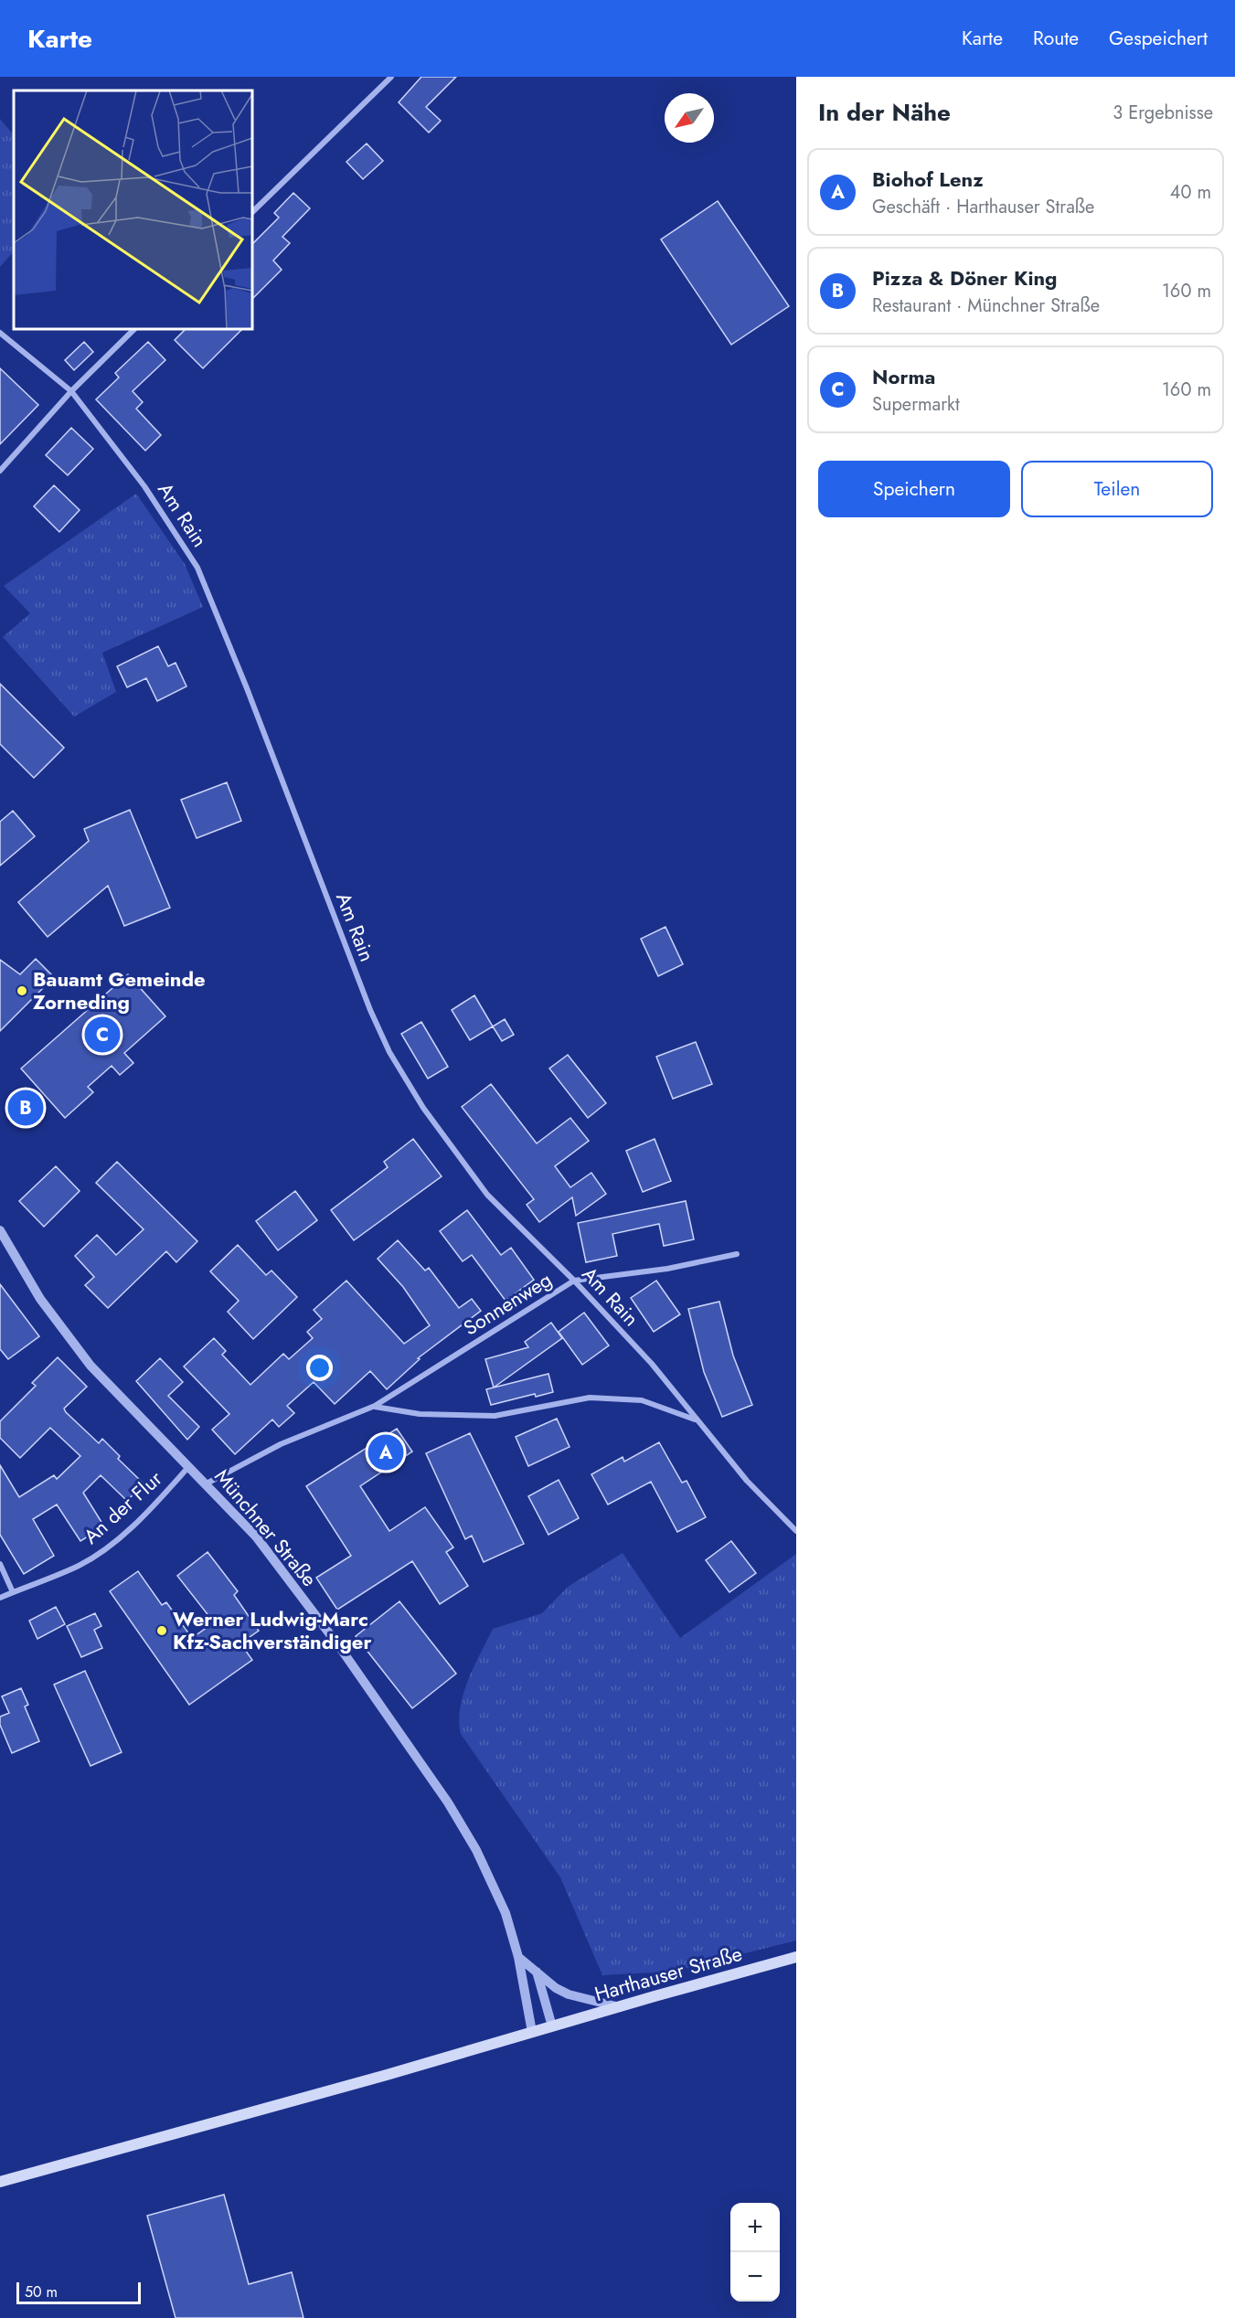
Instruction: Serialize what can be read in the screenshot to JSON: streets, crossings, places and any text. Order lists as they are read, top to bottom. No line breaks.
{"streets":{"main road":["Harthauser Straße"],"street":["Am Rain","Sonnenweg","An der Flur","Münchner Straße"]},"crossings":[["Am Rain","Sonnenweg"],["An der Flur","Münchner Straße"],["Münchner Straße","Harthauser Straße"]],"places":["Bauamt Gemeinde Zorneding","Werner Ludwig-Marc Kfz-Sachverständiger"],"scale_bar":"50 m","north":"bottom left","page":{"header":"Karte","nav":["Karte","Route","Gespeichert"],"heading":["In der Nähe","3 Ergebnisse"],"list":[{"mark":"A","name":"Biohof Lenz","note":"Geschäft · Harthauser Straße","value":"40 m"},{"mark":"B","name":"Pizza & Döner King","note":"Restaurant · Münchner Straße","value":"160 m"},{"mark":"C","name":"Norma","note":"Supermarkt","value":"160 m"}],"buttons":["Speichern","Teilen"],"pins":["C","B","A"],"map_buttons":["+","−"],"scale":"50 m"}}
